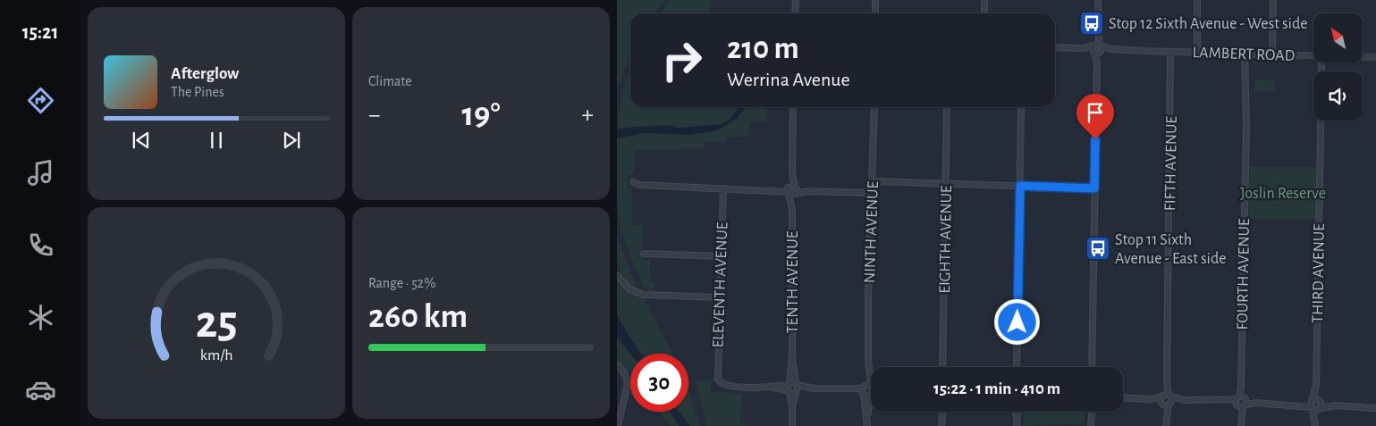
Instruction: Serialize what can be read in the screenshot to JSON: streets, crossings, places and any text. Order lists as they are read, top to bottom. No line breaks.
{"streets":{"street":["LAMBERT ROAD","FIFTH AVENUE","NINTH AVENUE","EIGHTH AVENUE","THIRD AVENUE","FOURTH AVENUE","TENTH AVENUE","ELEVENTH AVENUE"]},"crossings":[["LAMBERT ROAD","FIFTH AVENUE"],["LAMBERT ROAD","FOURTH AVENUE"],["TENTH AVENUE","ELEVENTH AVENUE"]],"parks":["Joslin Reserve"],"places":{"bus stop":["Stop 12 Sixth Avenue - West side","Stop 11 Sixth Avenue - East side"]},"north":"top left","page":{"tabs":"15:21","tile":["Climate",["Range · 52%","260 km"]],"turn":["210 m","Werrina Avenue"],"song":["Afterglow","The Pines"],"heat":["−","19°","+"],"limit":"30","trip":"15:22 · 1 min · 410 m","gauge":["25","km/h"]}}
